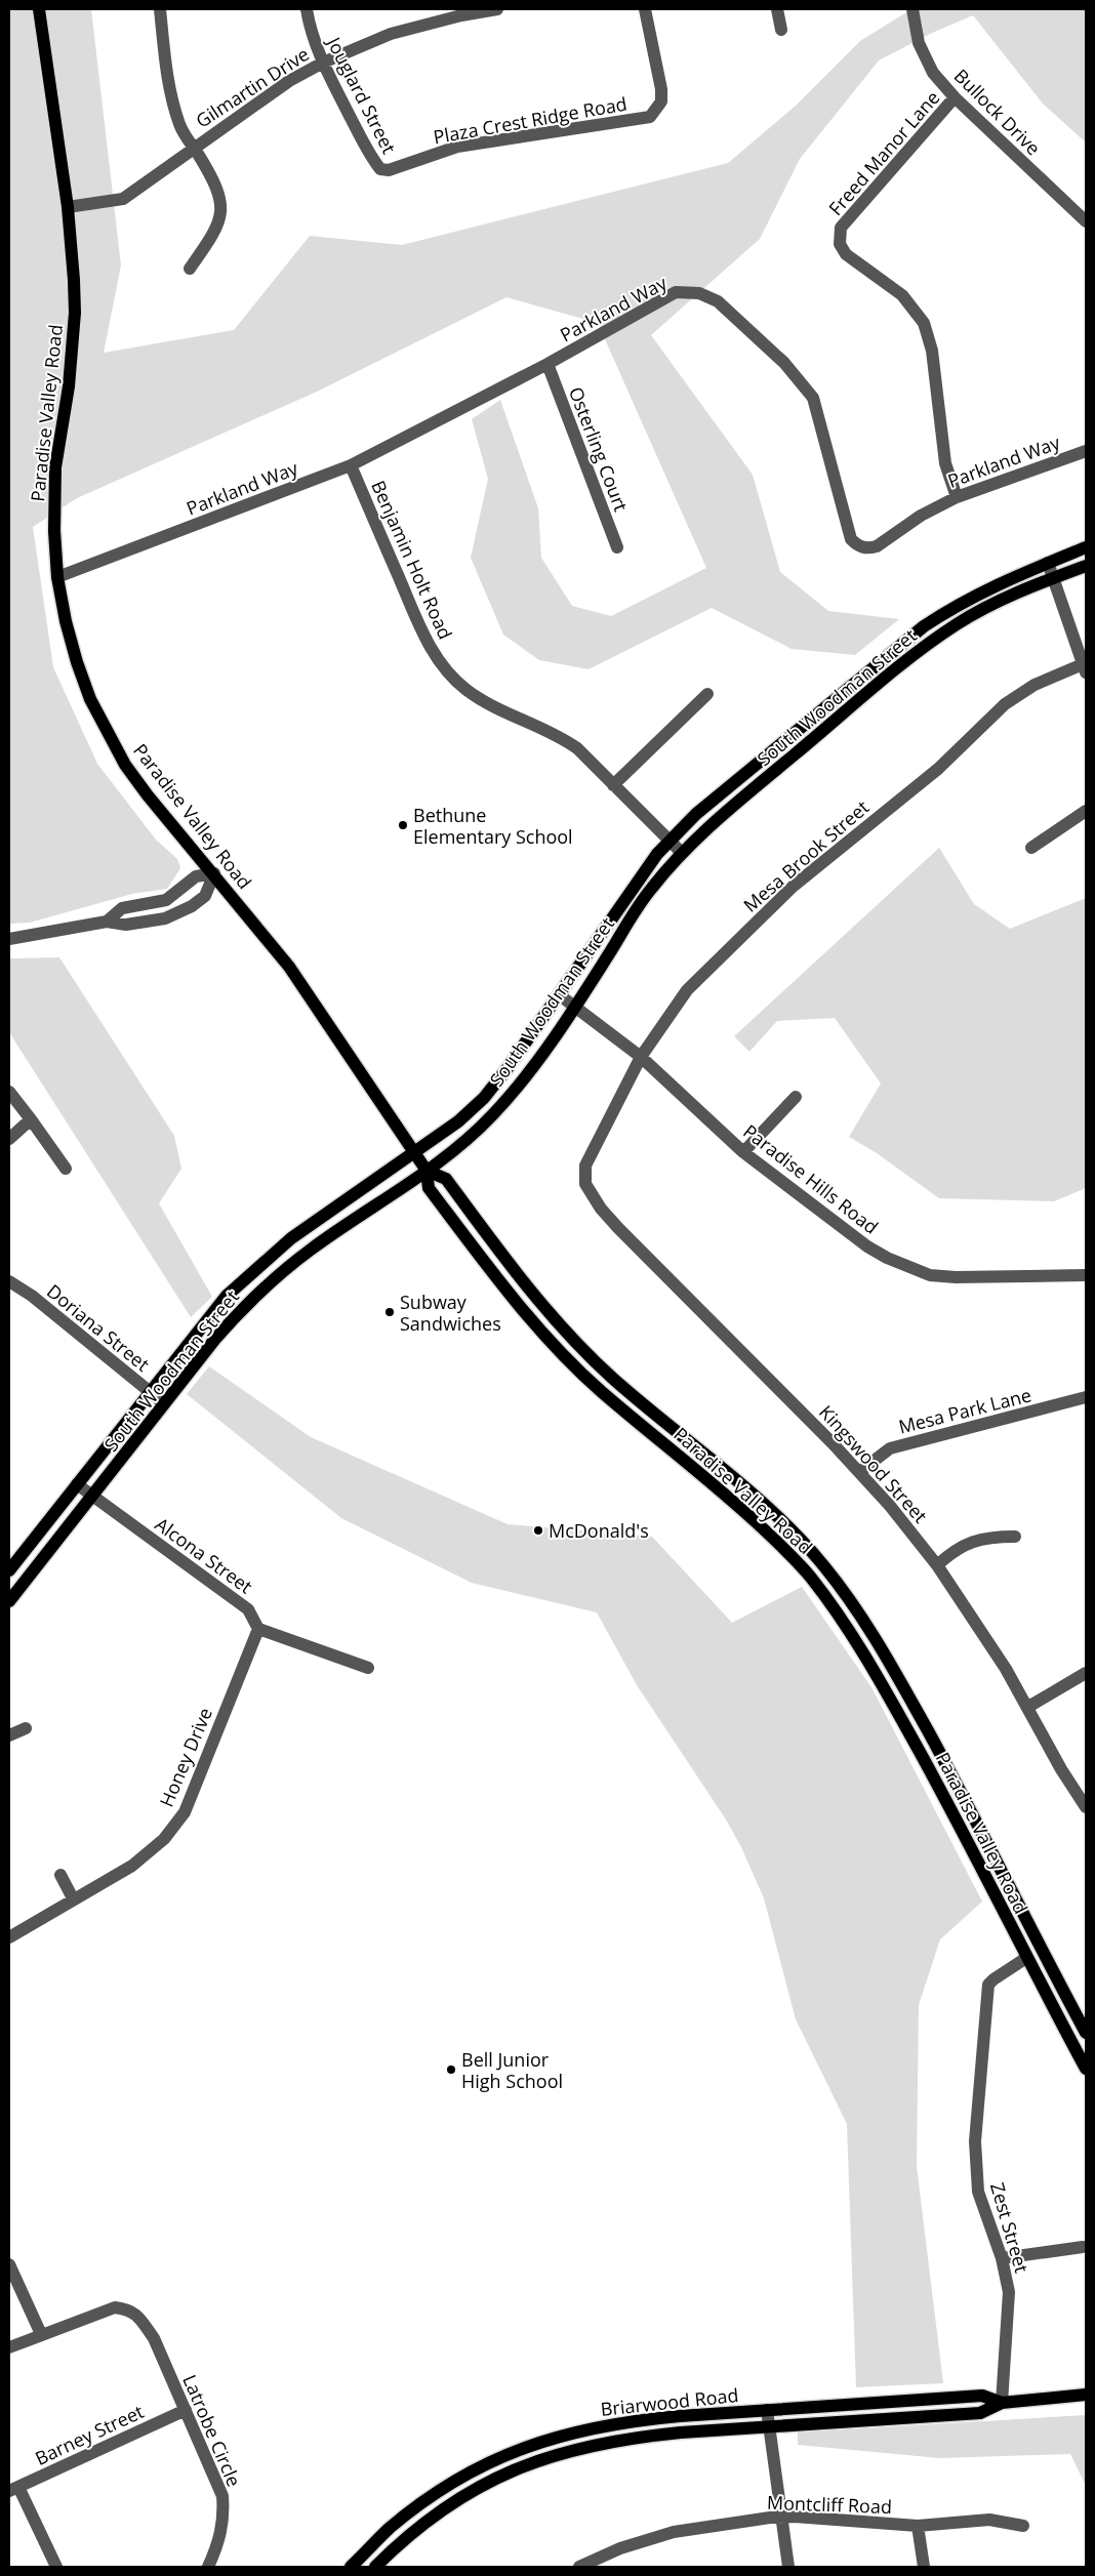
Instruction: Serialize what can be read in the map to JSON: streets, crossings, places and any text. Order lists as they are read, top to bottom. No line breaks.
{"streets":{"main road":["Paradise Valley Road","South Woodman Street","Briarwood Road"],"street":["Gilmartin Drive","Jouglard Street","Bullock Drive","Plaza Crest Ridge Road","Freed Manor Lane","Parkland Way","Osterling Court","Benjamin Holt Road","Mesa Brook Street","Paradise Hills Road","Doriana Street","Mesa Park Lane","Kingswood Street","Alcona Street","Honey Drive","Zest Street","Latrobe Circle","Barney Street","Montcliff Road"]},"crossings":[["Gilmartin Drive","Jouglard Street"],["Gilmartin Drive","Paradise Valley Road"],["Jouglard Street","Plaza Crest Ridge Road"],["Bullock Drive","Freed Manor Lane"],["Freed Manor Lane","Parkland Way"],["Parkland Way","Paradise Valley Road"],["Parkland Way","Osterling Court"],["Parkland Way","Benjamin Holt Road"],["Paradise Valley Road","South Woodman Street"],["Paradise Valley Road","Zest Street"],["Benjamin Holt Road","South Woodman Street"],["South Woodman Street","Paradise Hills Road"],["South Woodman Street","Doriana Street"],["South Woodman Street","Alcona Street"],["Mesa Brook Street","Paradise Hills Road"],["Mesa Brook Street","Kingswood Street"],["Mesa Park Lane","Kingswood Street"],["Alcona Street","Honey Drive"],["Zest Street","Briarwood Road"],["Latrobe Circle","Barney Street"]],"places":["Bethune Elementary School","Subway Sandwiches","McDonald's","Bell Junior High School"]}
